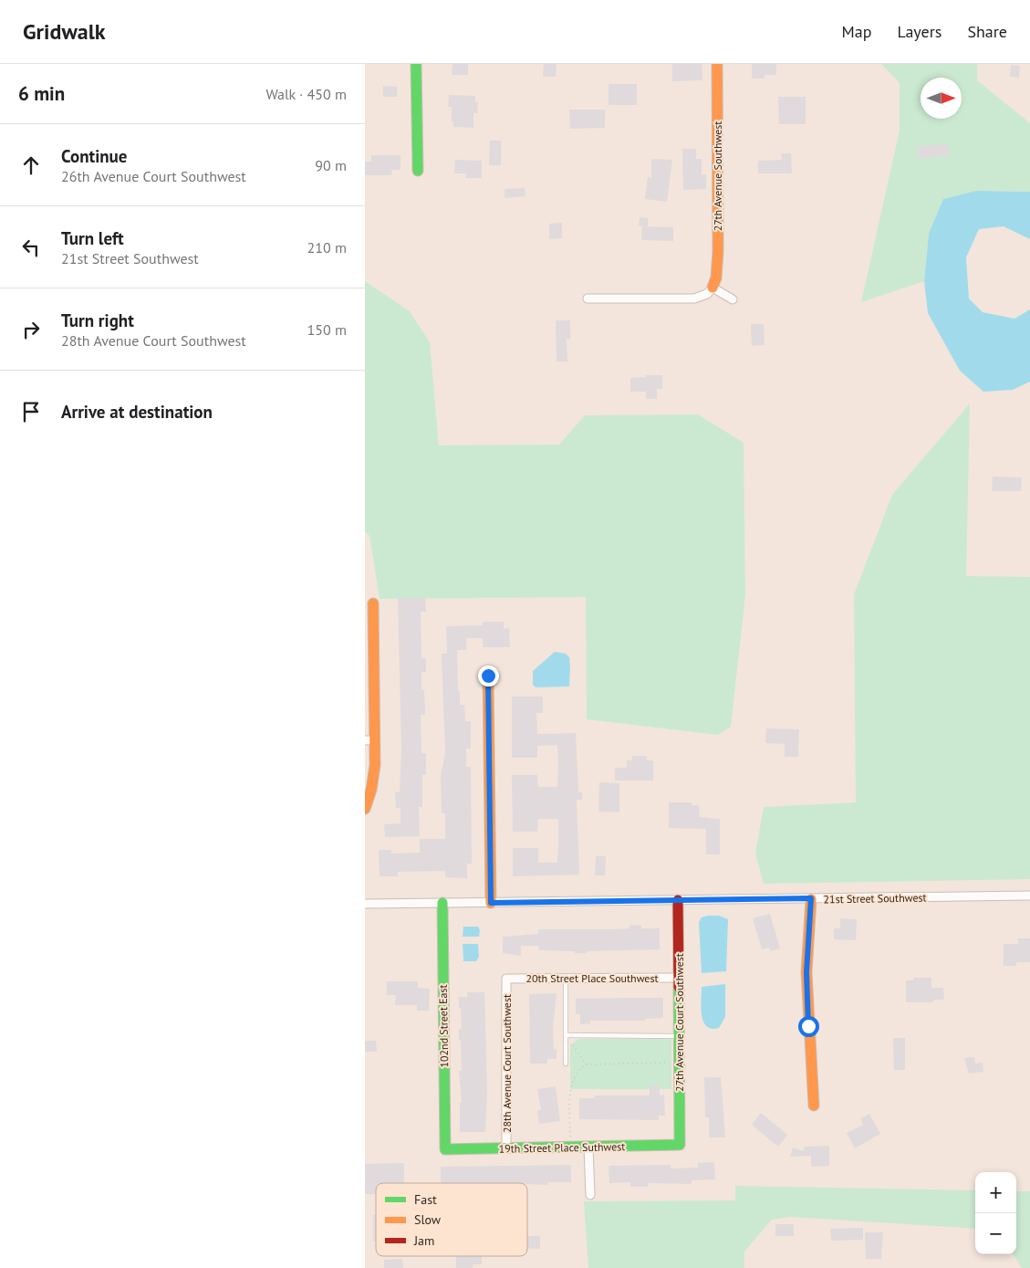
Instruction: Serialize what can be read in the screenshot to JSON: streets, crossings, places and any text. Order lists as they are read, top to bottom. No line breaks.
{"streets":{"street":["27th Avenue Southwest","21st Street Southwest","20th Street Place Southwest","27th Avenue Court Southwest","102nd Street East","28th Avenue Court Southwest","19th Street Place Suthwest"]},"crossings":[["21st Street Southwest","27th Avenue Court Southwest"],["21st Street Southwest","102nd Street East"],["20th Street Place Southwest","27th Avenue Court Southwest"],["20th Street Place Southwest","28th Avenue Court Southwest"],["27th Avenue Court Southwest","19th Street Place Suthwest"],["102nd Street East","19th Street Place Suthwest"],["28th Avenue Court Southwest","19th Street Place Suthwest"]],"legend":["Fast","Slow","Jam"],"north":"right","page":{"header":"Gridwalk","nav":["Map","Layers","Share"],"heading":["6 min","Walk · 450 m"],"list":[["Continue","26th Avenue Court Southwest","90 m"],["Turn left","21st Street Southwest","210 m"],["Turn right","28th Avenue Court Southwest","150 m"],"Arrive at destination"],"map_buttons":["+","−"]}}
